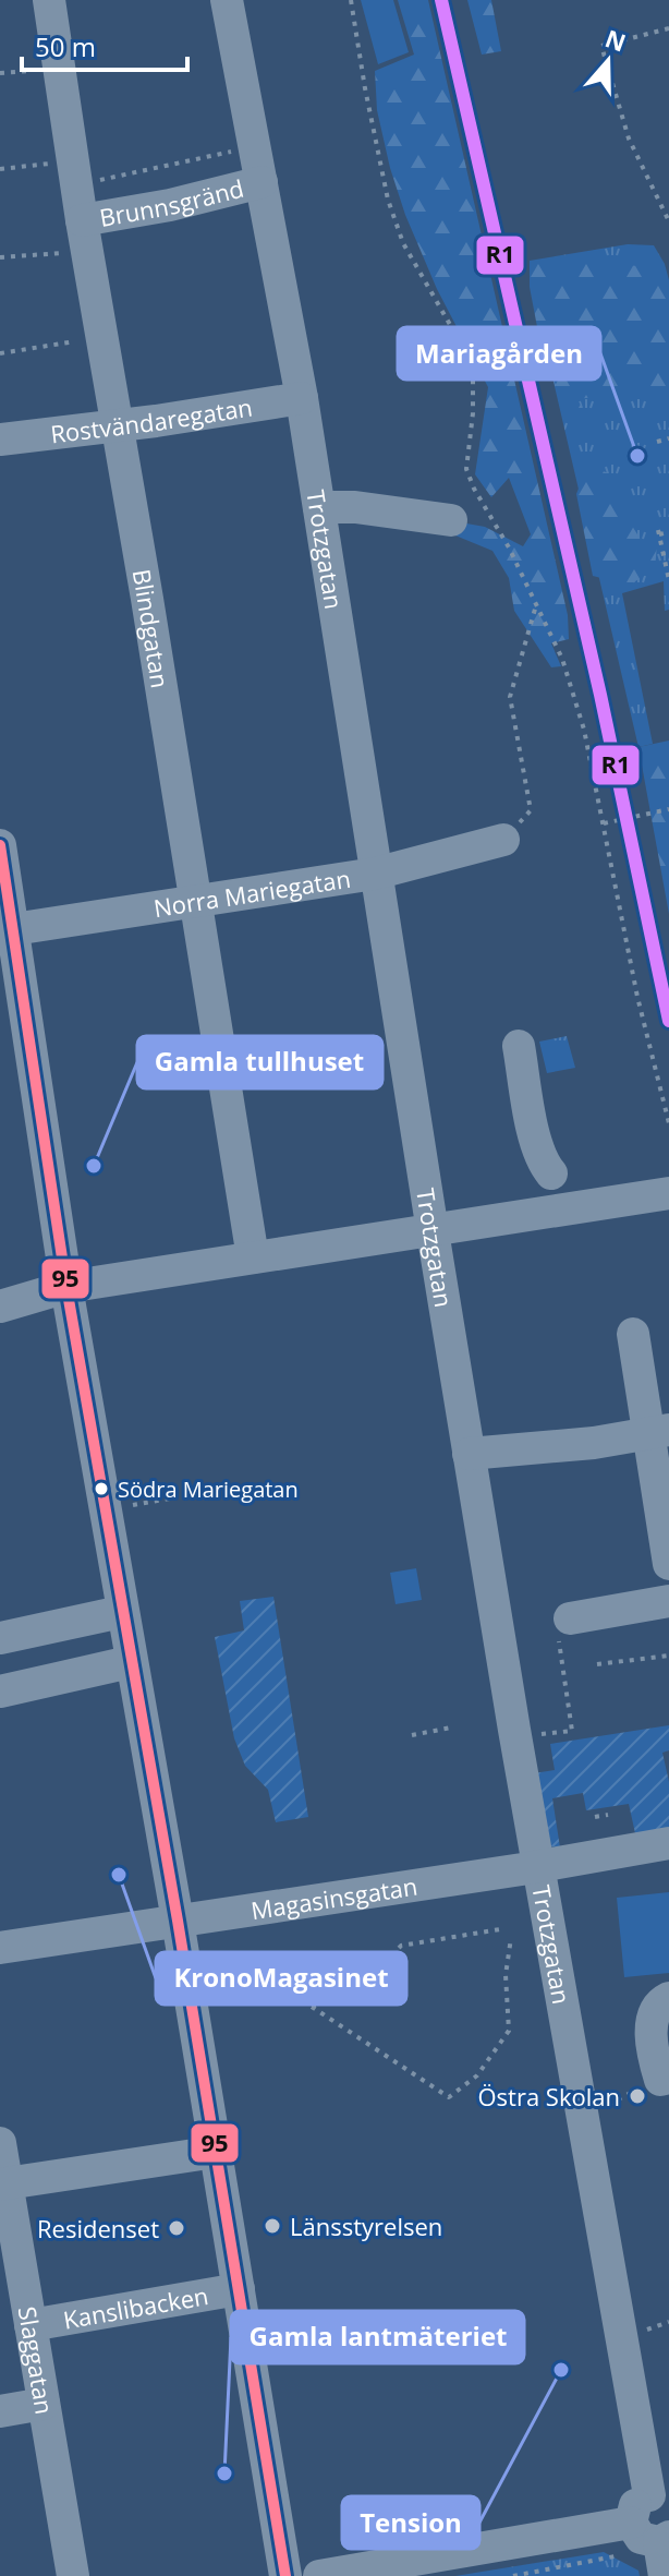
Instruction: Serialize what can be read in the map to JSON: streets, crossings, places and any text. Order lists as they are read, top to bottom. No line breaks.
{"streets":{"street":["Brunnsgränd","Rostvändaregatan","Trotzgatan","Blindgatan","Norra Mariegatan","Magasinsgatan","Kanslibacken","Slaggatan"]},"crossings":[["Brunnsgränd","Trotzgatan"],["Brunnsgränd","Blindgatan"],["Rostvändaregatan","Trotzgatan"],["Rostvändaregatan","Blindgatan"],["Trotzgatan","Norra Mariegatan"],["Trotzgatan","Magasinsgatan"],["Blindgatan","Norra Mariegatan"],["Kanslibacken","Slaggatan"]],"places":["Mariagården","Gamla tullhuset","Södra Mariegatan","KronoMagasinet","Östra Skolan","Länsstyrelsen","Residenset","Tension","Gamla lantmäteriet"],"lines":["transit line R1","transit line 95"],"scale_bar":"50 m","north":"top"}
